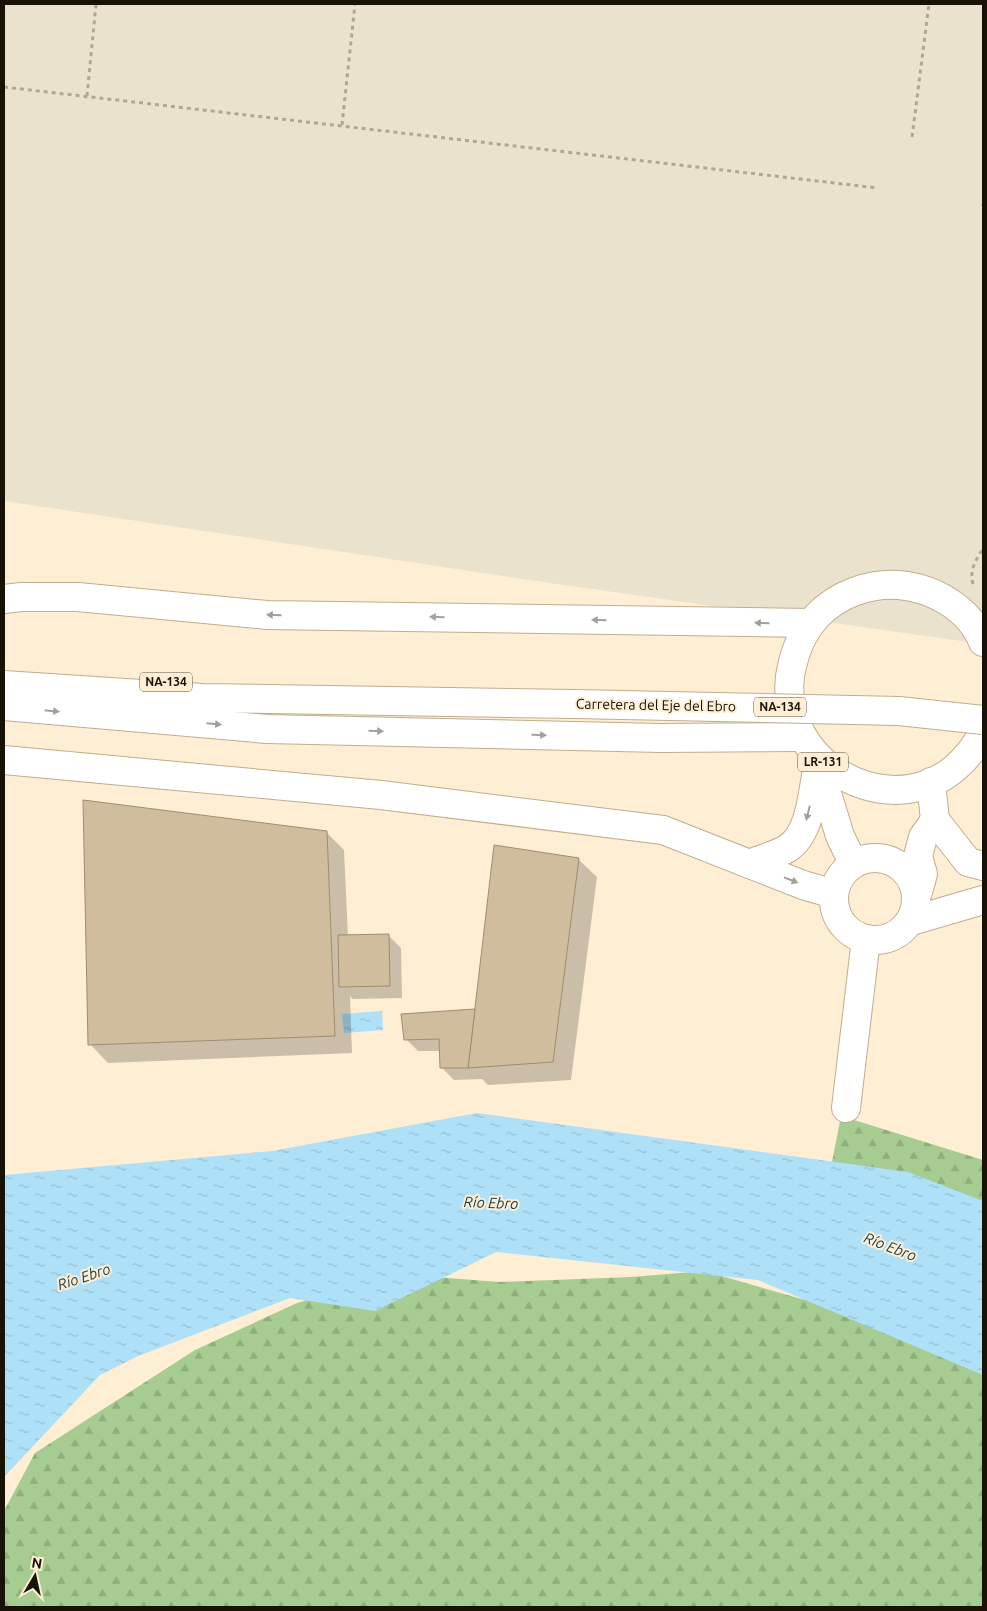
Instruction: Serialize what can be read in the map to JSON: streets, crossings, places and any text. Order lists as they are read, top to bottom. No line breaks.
{"streets":{"main road":["NA-134","Carretera del Eje del Ebro","LR-131"]},"water":["Río Ebro"],"north":"top"}
